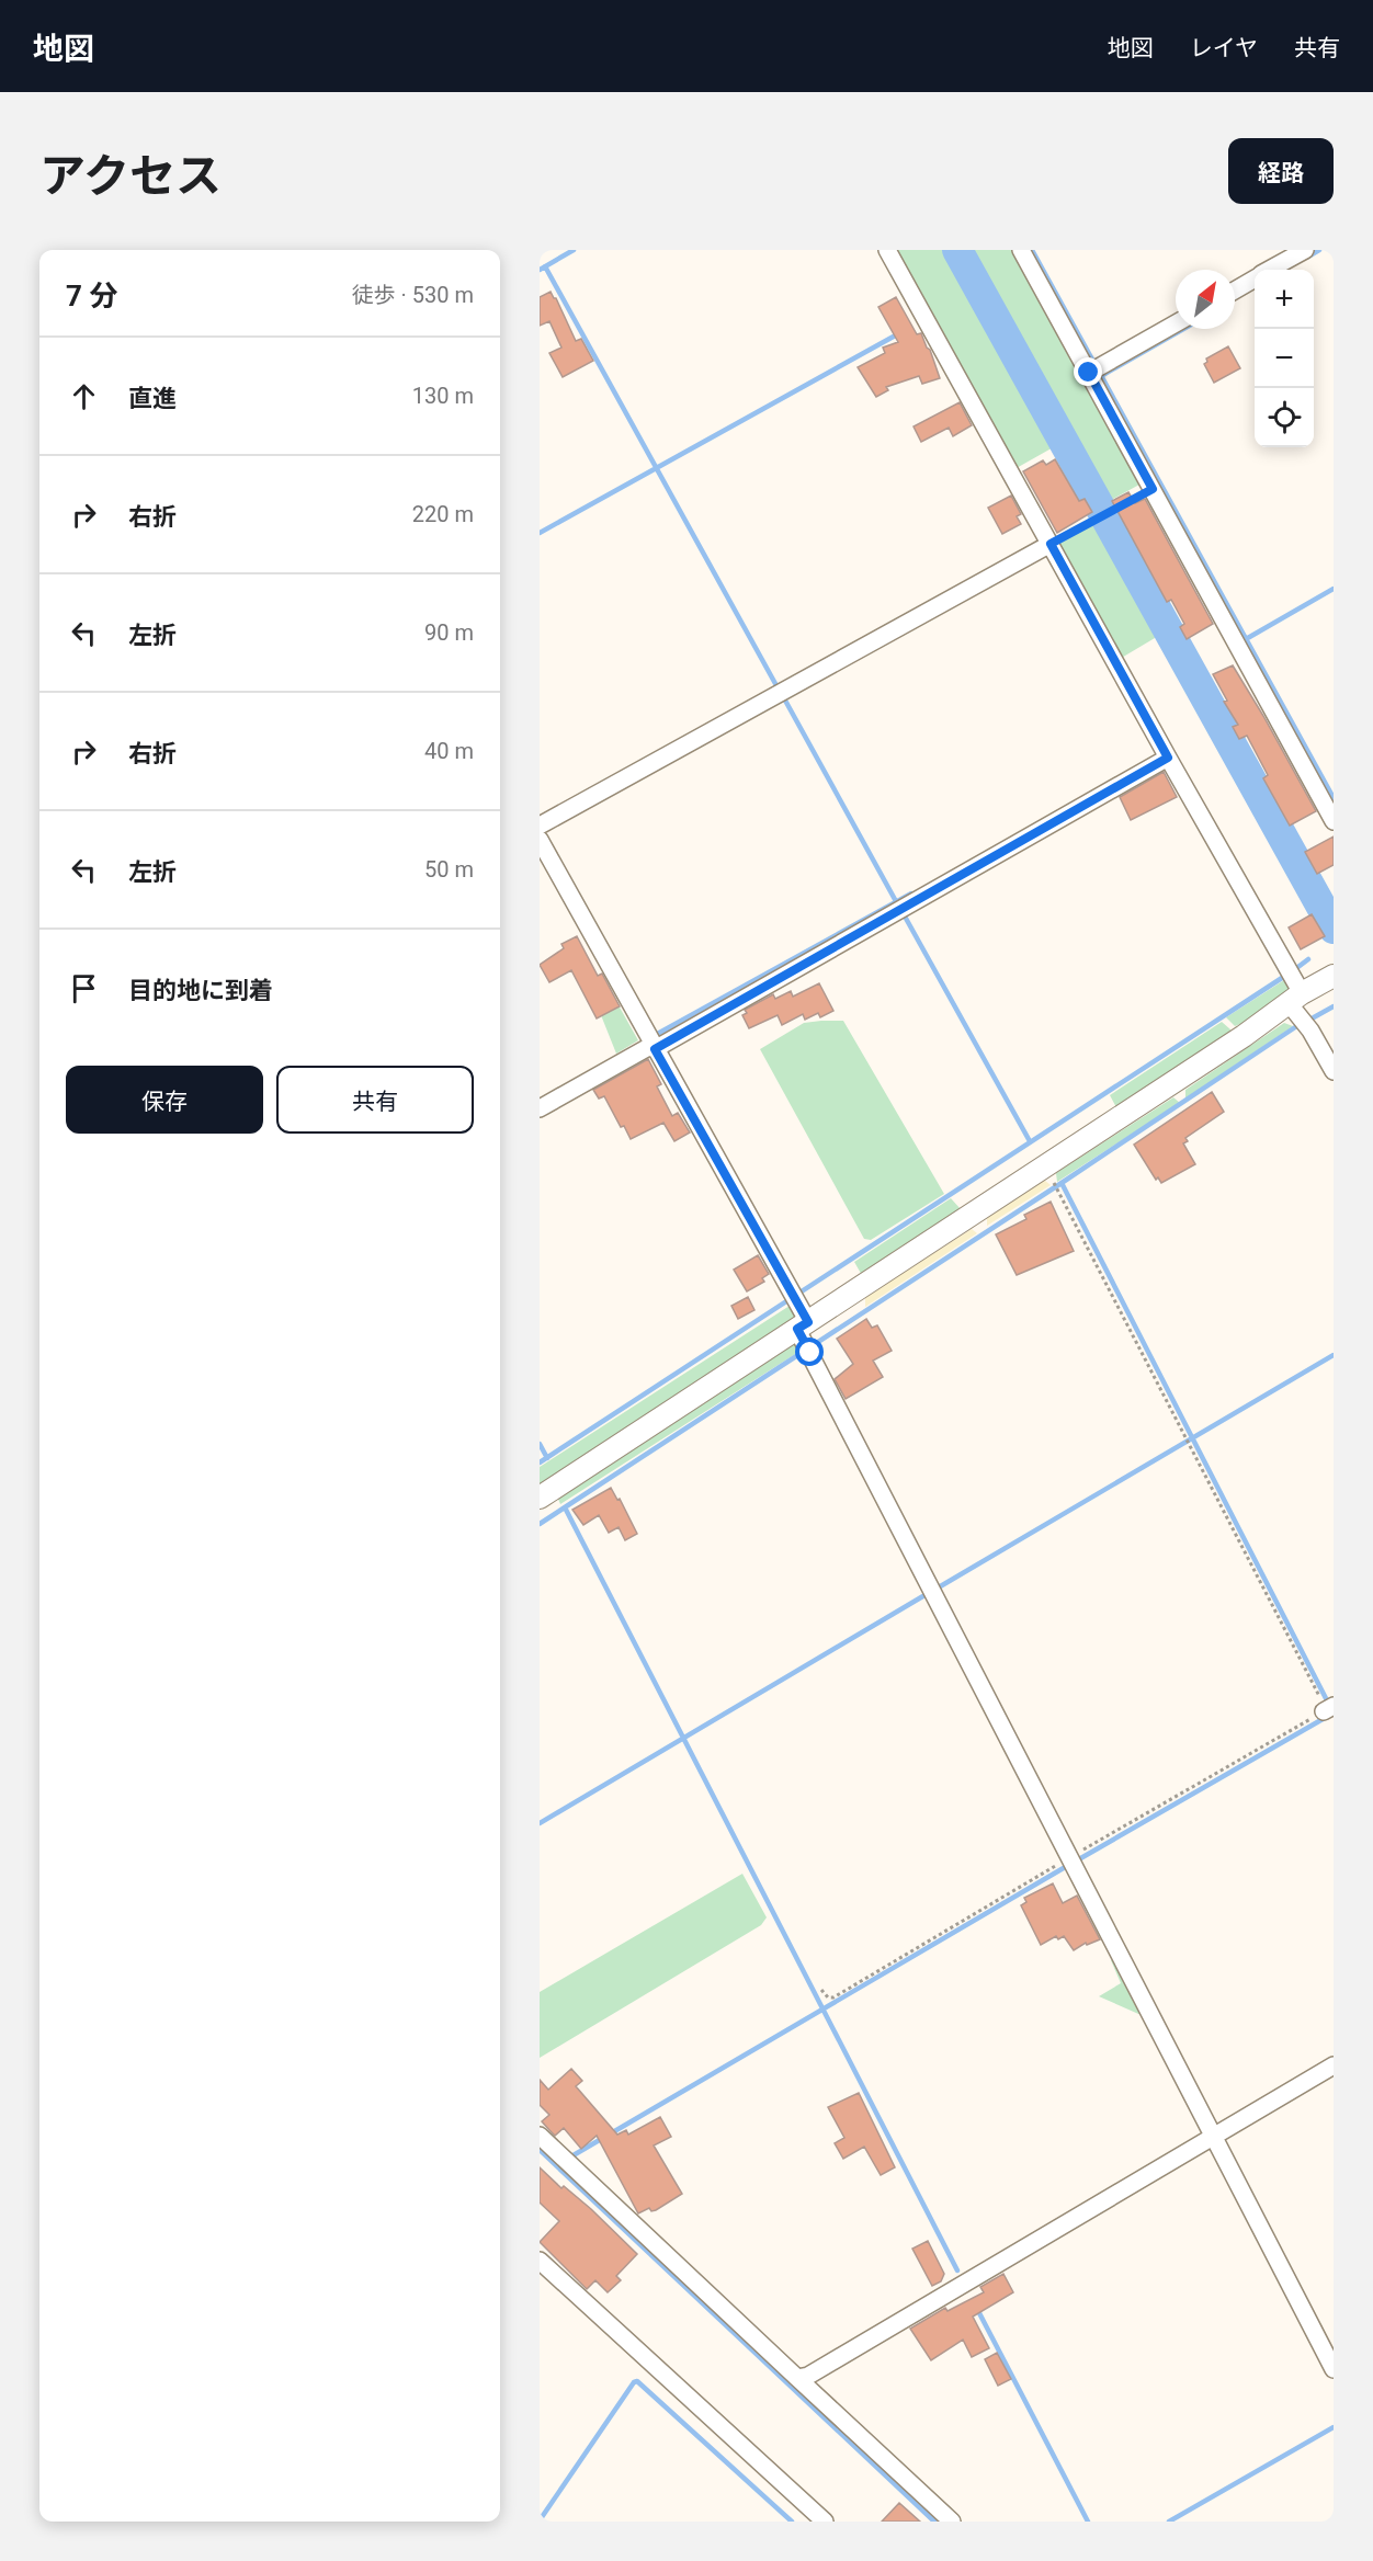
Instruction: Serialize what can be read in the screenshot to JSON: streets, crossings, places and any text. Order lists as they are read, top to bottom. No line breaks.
{"north":"top right","page":{"header":"地図","nav":["地図","レイヤ","共有"],"title":"アクセス","buttons":["経路",["保存","共有"]],"heading":["7 分","徒歩 · 530 m"],"map_buttons":["+","−"],"list":[["直進","130 m"],["右折","220 m"],["左折","90 m"],["右折","40 m"],["左折","50 m"],"目的地に到着"]}}
